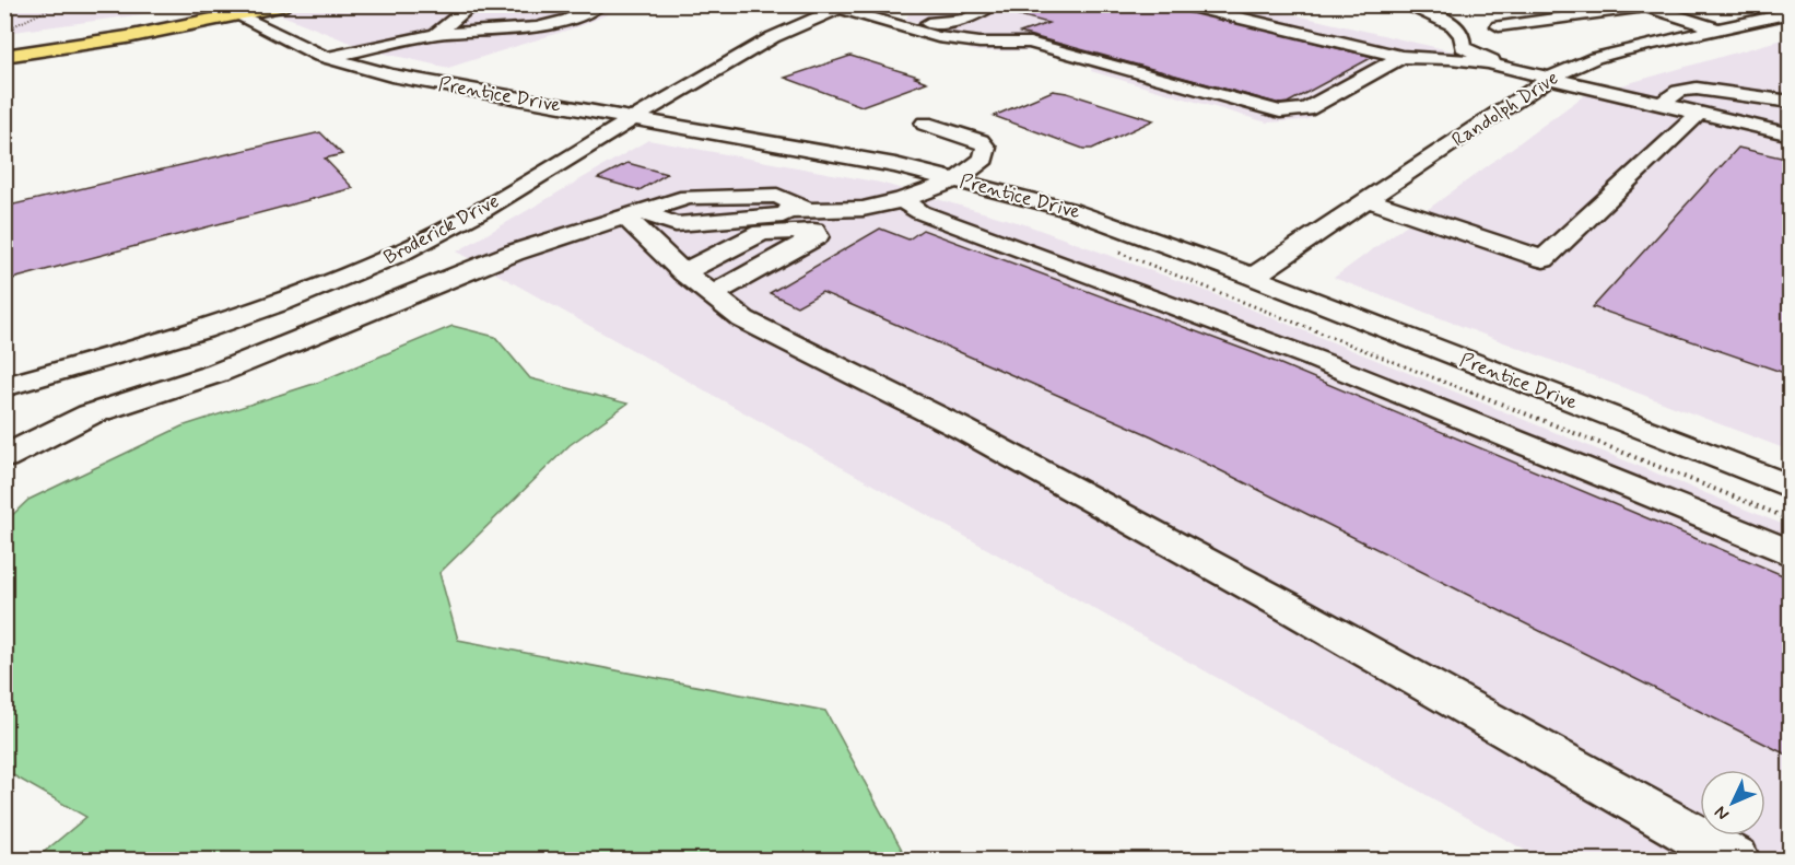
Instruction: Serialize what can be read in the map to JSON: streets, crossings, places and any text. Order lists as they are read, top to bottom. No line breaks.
{"streets":{"street":["Prentice Drive","Randolph Drive","Broderick Drive"]},"crossings":[["Prentice Drive","Randolph Drive"],["Prentice Drive","Broderick Drive"]],"north":"bottom left"}
